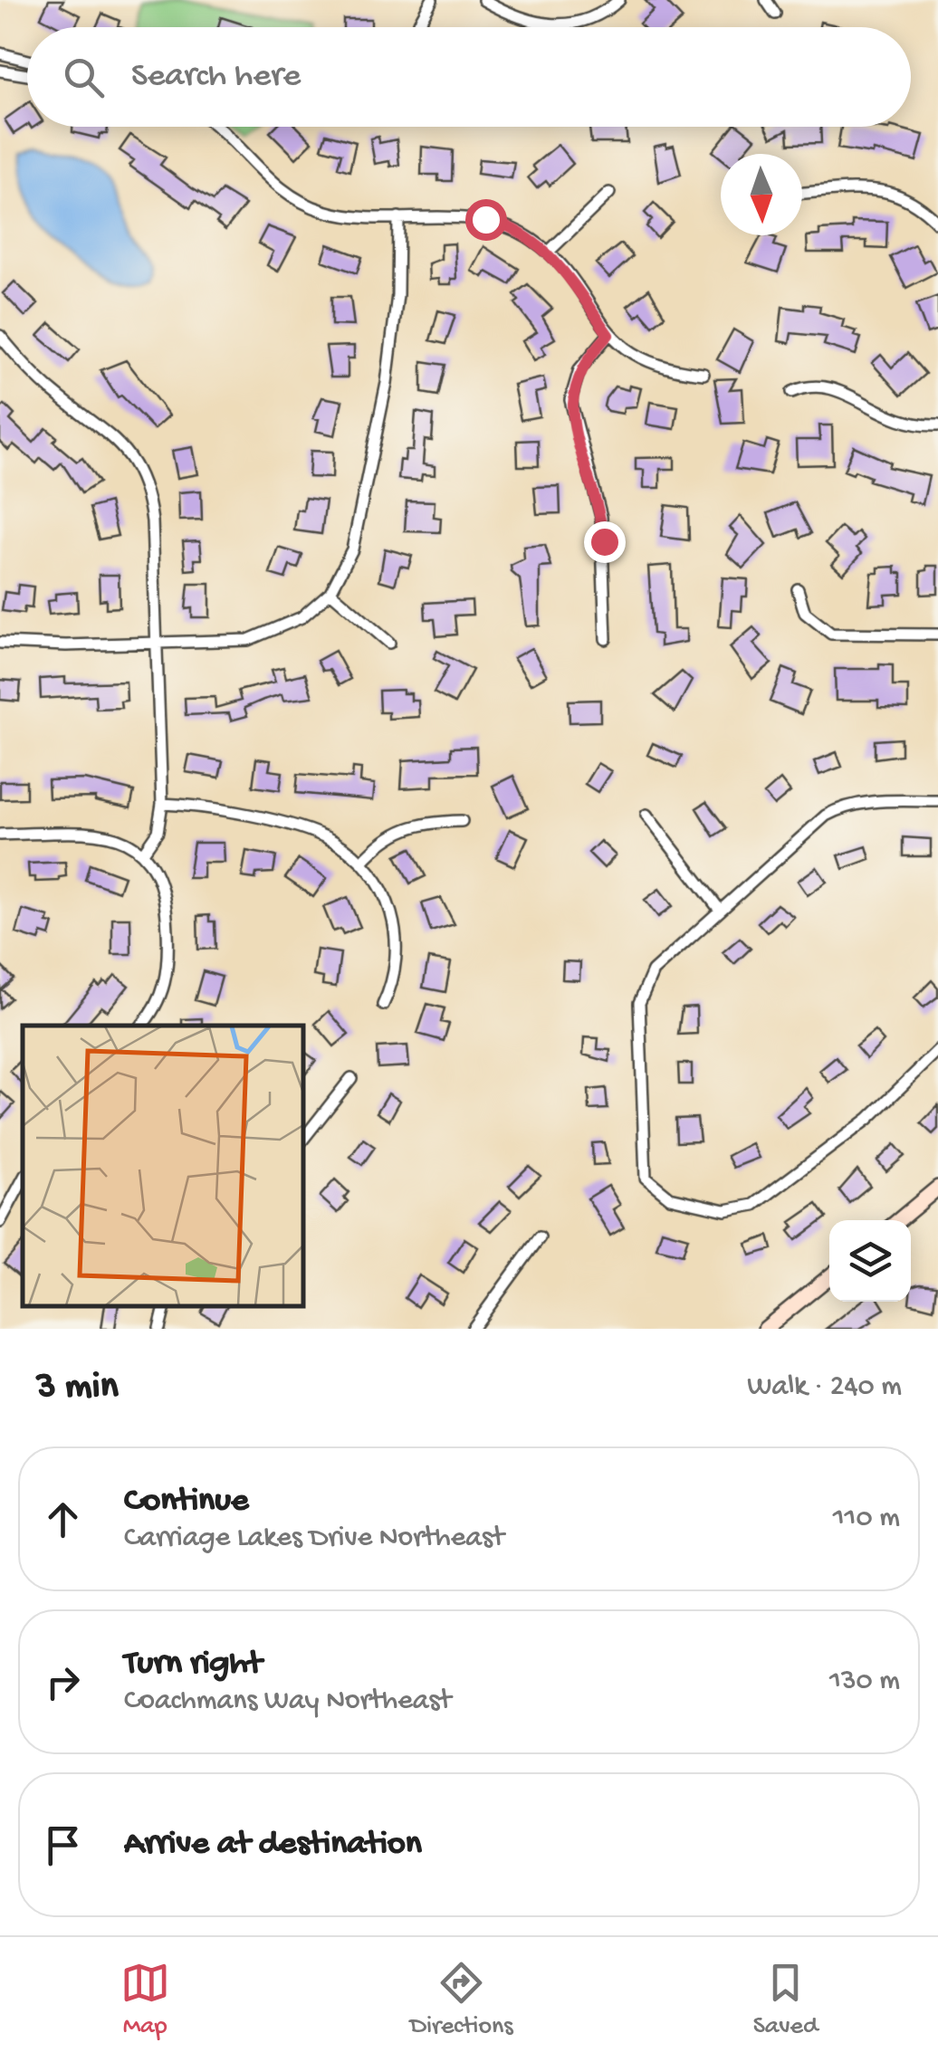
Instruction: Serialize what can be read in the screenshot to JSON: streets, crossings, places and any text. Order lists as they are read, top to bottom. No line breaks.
{"north":"bottom","page":{"search":"Search here","heading":["3 min","Walk · 240 m"],"list":[["Continue","Carriage Lakes Drive Northeast","110 m"],["Turn right","Coachmans Way Northeast","130 m"],"Arrive at destination"],"nav":["Map","Directions","Saved"]}}
